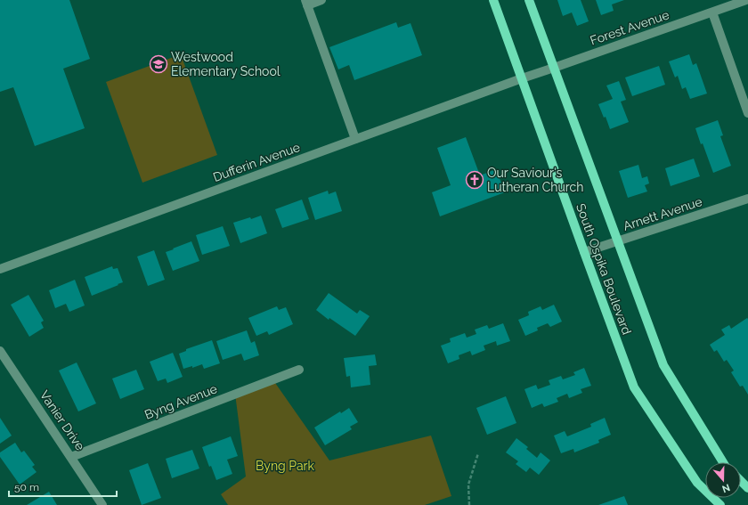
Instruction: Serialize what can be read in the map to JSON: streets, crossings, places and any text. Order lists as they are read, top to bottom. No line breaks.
{"streets":{"main road":["South Ospika Boulevard"],"street":["Forest Avenue","Dufferin Avenue","Arnett Avenue","Byng Avenue","Vanier Drive"]},"crossings":[["Forest Avenue","Dufferin Avenue"],["Forest Avenue","South Ospika Boulevard"],["Dufferin Avenue","South Ospika Boulevard"],["Arnett Avenue","South Ospika Boulevard"],["Byng Avenue","Vanier Drive"]],"parks":["Byng Park"],"places":{"school or university":["Westwood Elementary School"],"church":["Our Saviour's Lutheran Church"]},"scale_bar":"50 m","north":"bottom"}
